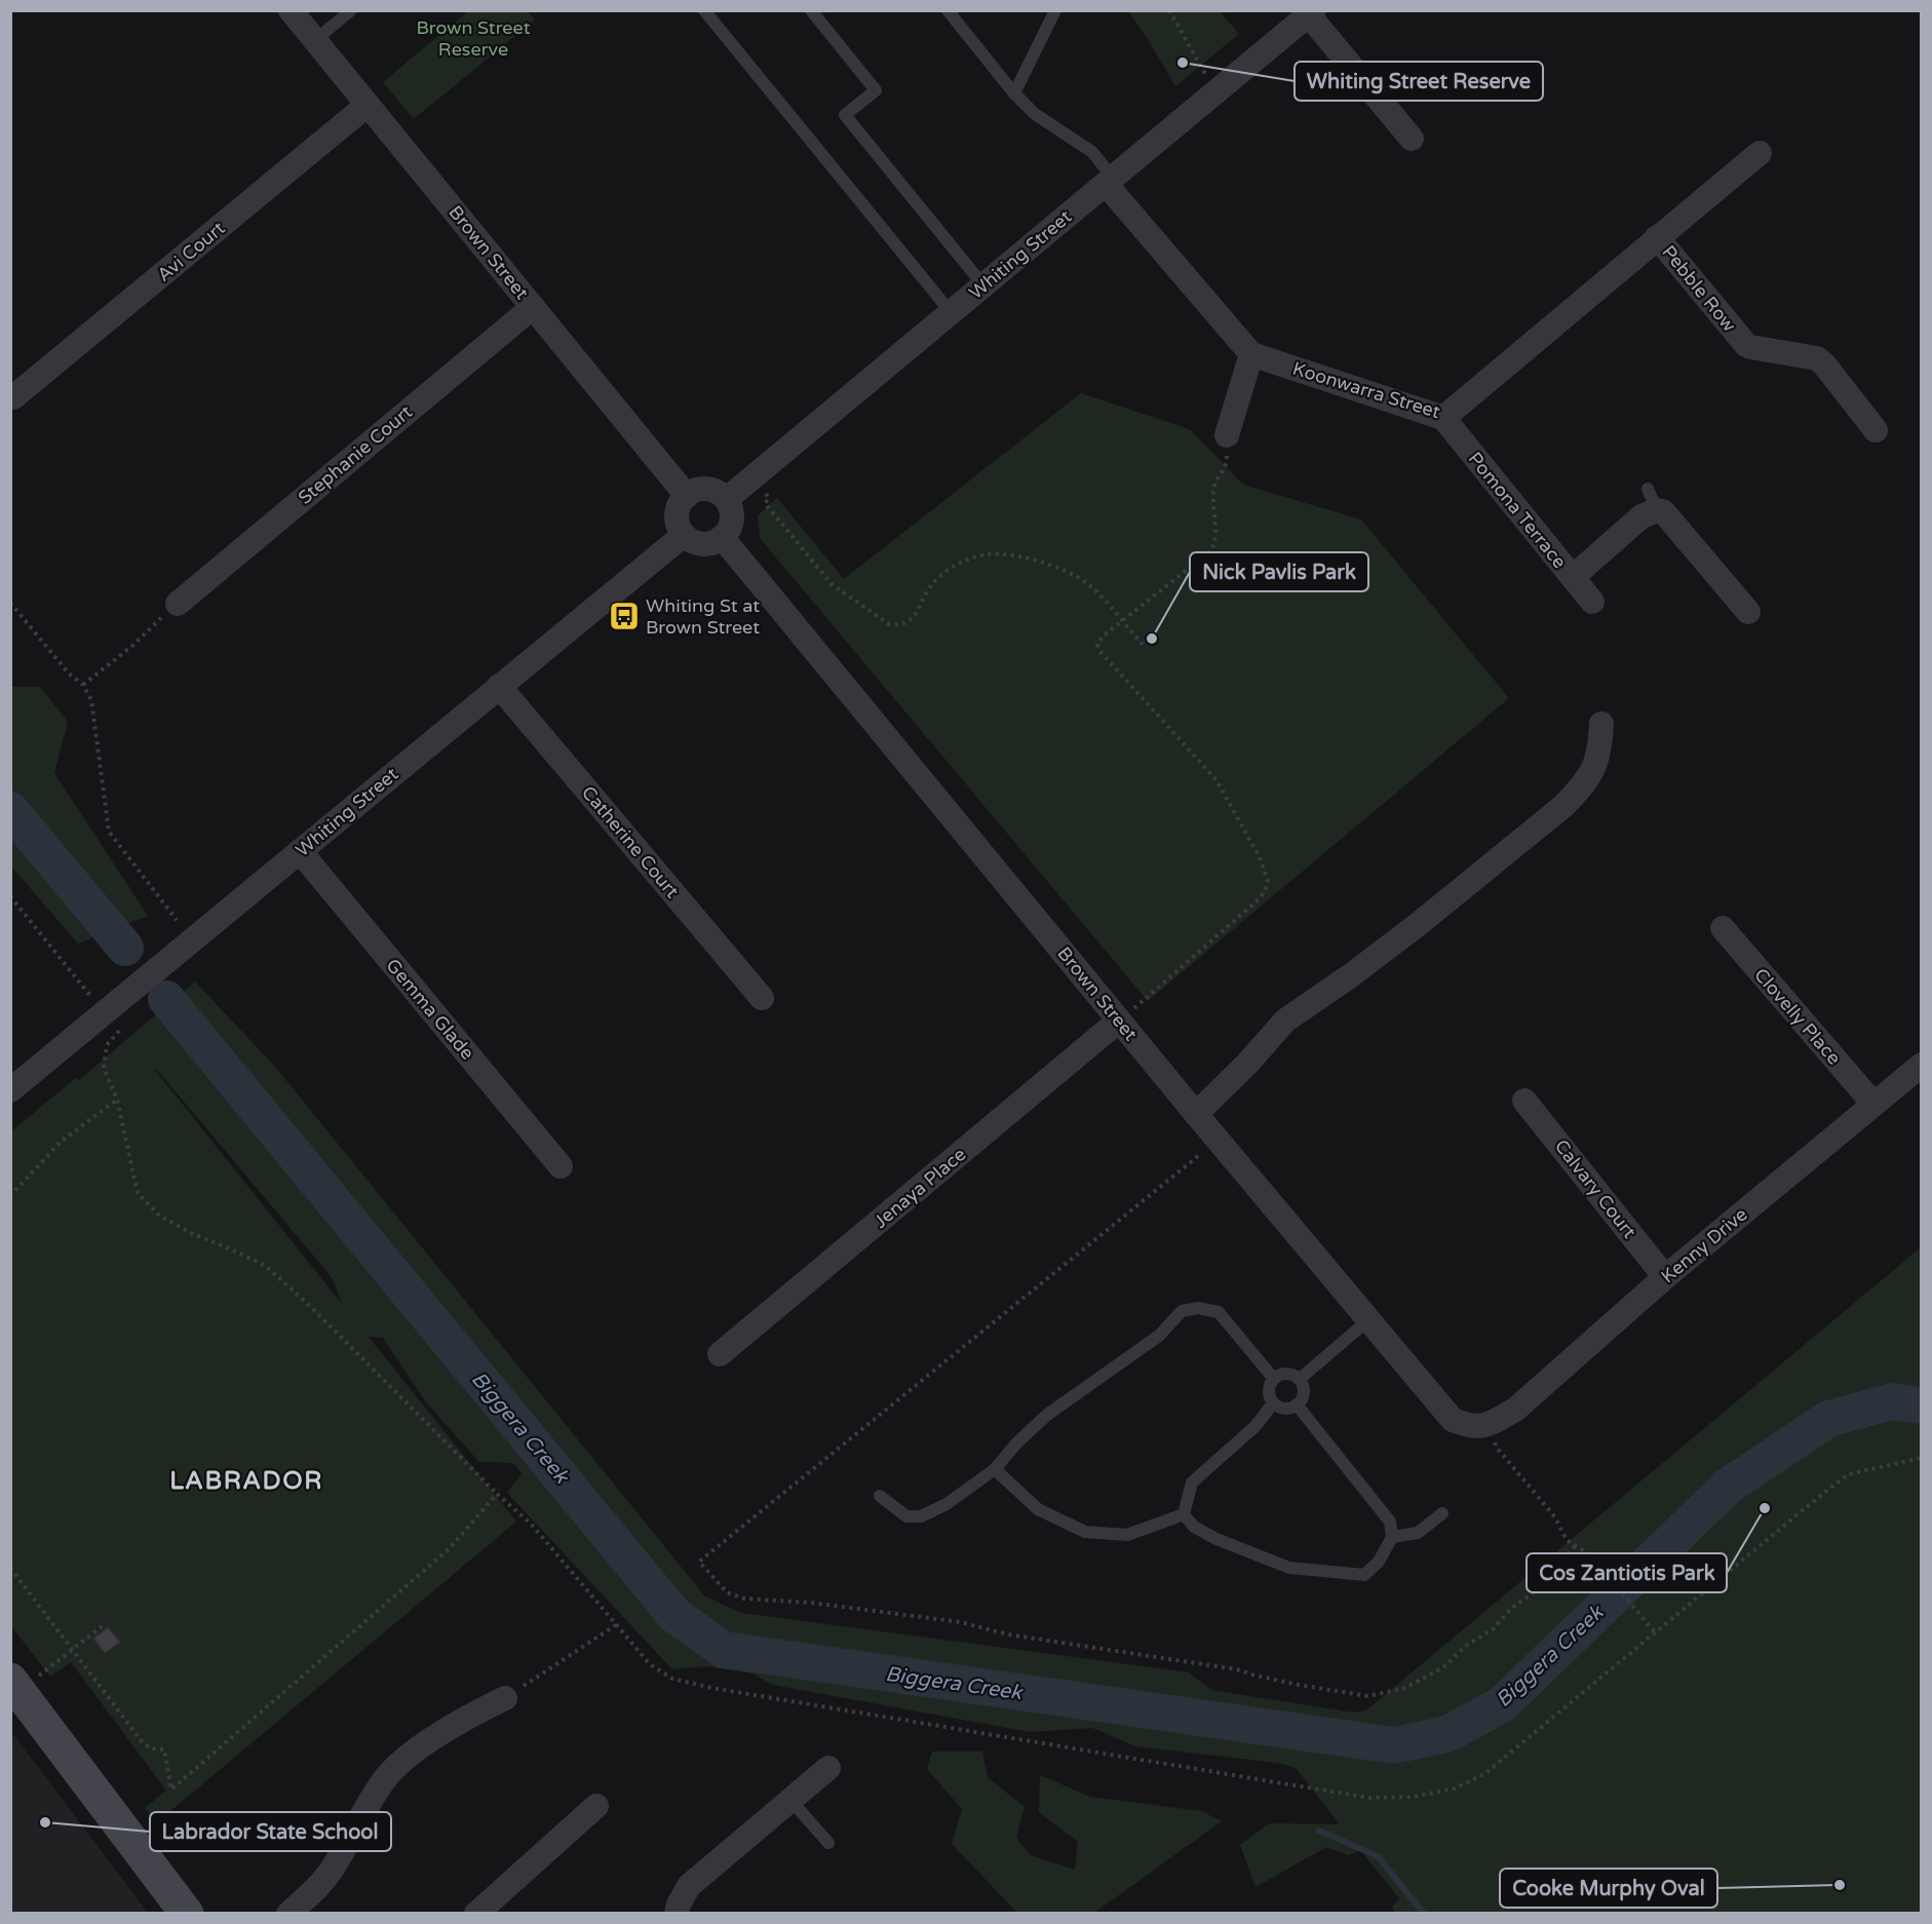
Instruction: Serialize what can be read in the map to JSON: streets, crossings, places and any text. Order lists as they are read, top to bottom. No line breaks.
{"streets":{"street":["Avi Court","Brown Street","Whiting Street","Pebble Row","Koonwarra Street","Stephanie Court","Pomona Terrace","Catherine Court","Gemma Glade","Clovelly Place","Jenaya Place","Calvary Court","Kenny Drive"]},"crossings":[["Avi Court","Brown Street"],["Brown Street","Whiting Street"],["Brown Street","Stephanie Court"],["Brown Street","Jenaya Place"],["Brown Street","Kenny Drive"],["Whiting Street","Catherine Court"],["Whiting Street","Gemma Glade"],["Pebble Row","Koonwarra Street"],["Koonwarra Street","Pomona Terrace"],["Clovelly Place","Kenny Drive"],["Calvary Court","Kenny Drive"]],"districts":["LABRADOR"],"water":["Biggera Creek"],"parks":["Brown Street Reserve"],"places":{"other":["Whiting Street Reserve","Nick Pavlis Park","Cos Zantiotis Park","Labrador State School","Cooke Murphy Oval"],"bus stop":["Whiting St at Brown Street"]}}
